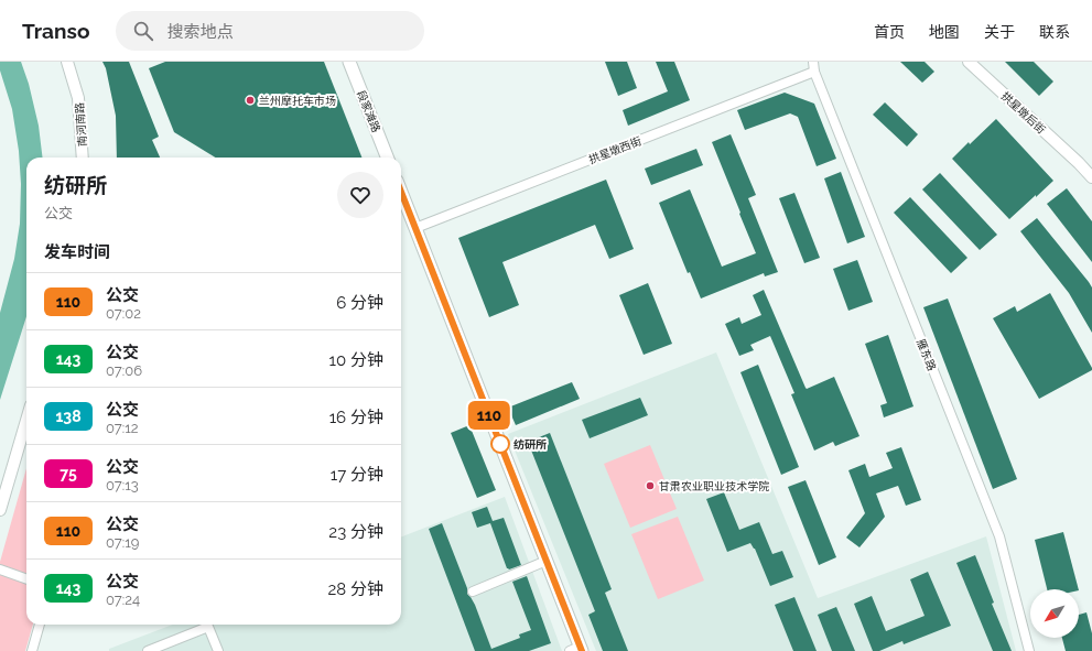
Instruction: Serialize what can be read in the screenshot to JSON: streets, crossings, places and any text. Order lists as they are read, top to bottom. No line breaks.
{"streets":{"main road":["段家滩路"],"street":["拱星墩后街","南河南路","拱星墩西街","雁东路"]},"crossings":[["拱星墩西街","雁东路"]],"places":["兰州摩托车市场","纺研所","甘肃农业职业技术学院"],"lines":["bus line 110"],"north":"bottom left","page":{"header":"Transo","search":"搜索地点","nav":["首页","地图","关于","联系"],"on_map":"110","heading":[["纺研所","公交"],"发车时间"],"list":[{"mark":"110","name":"公交","note":"07:02","value":"6 分钟"},{"mark":"143","name":"公交","note":"07:06","value":"10 分钟"},{"mark":"138","name":"公交","note":"07:12","value":"16 分钟"},{"mark":"75","name":"公交","note":"07:13","value":"17 分钟"},{"mark":"110","name":"公交","note":"07:19","value":"23 分钟"},{"mark":"143","name":"公交","note":"07:24","value":"28 分钟"}]}}
